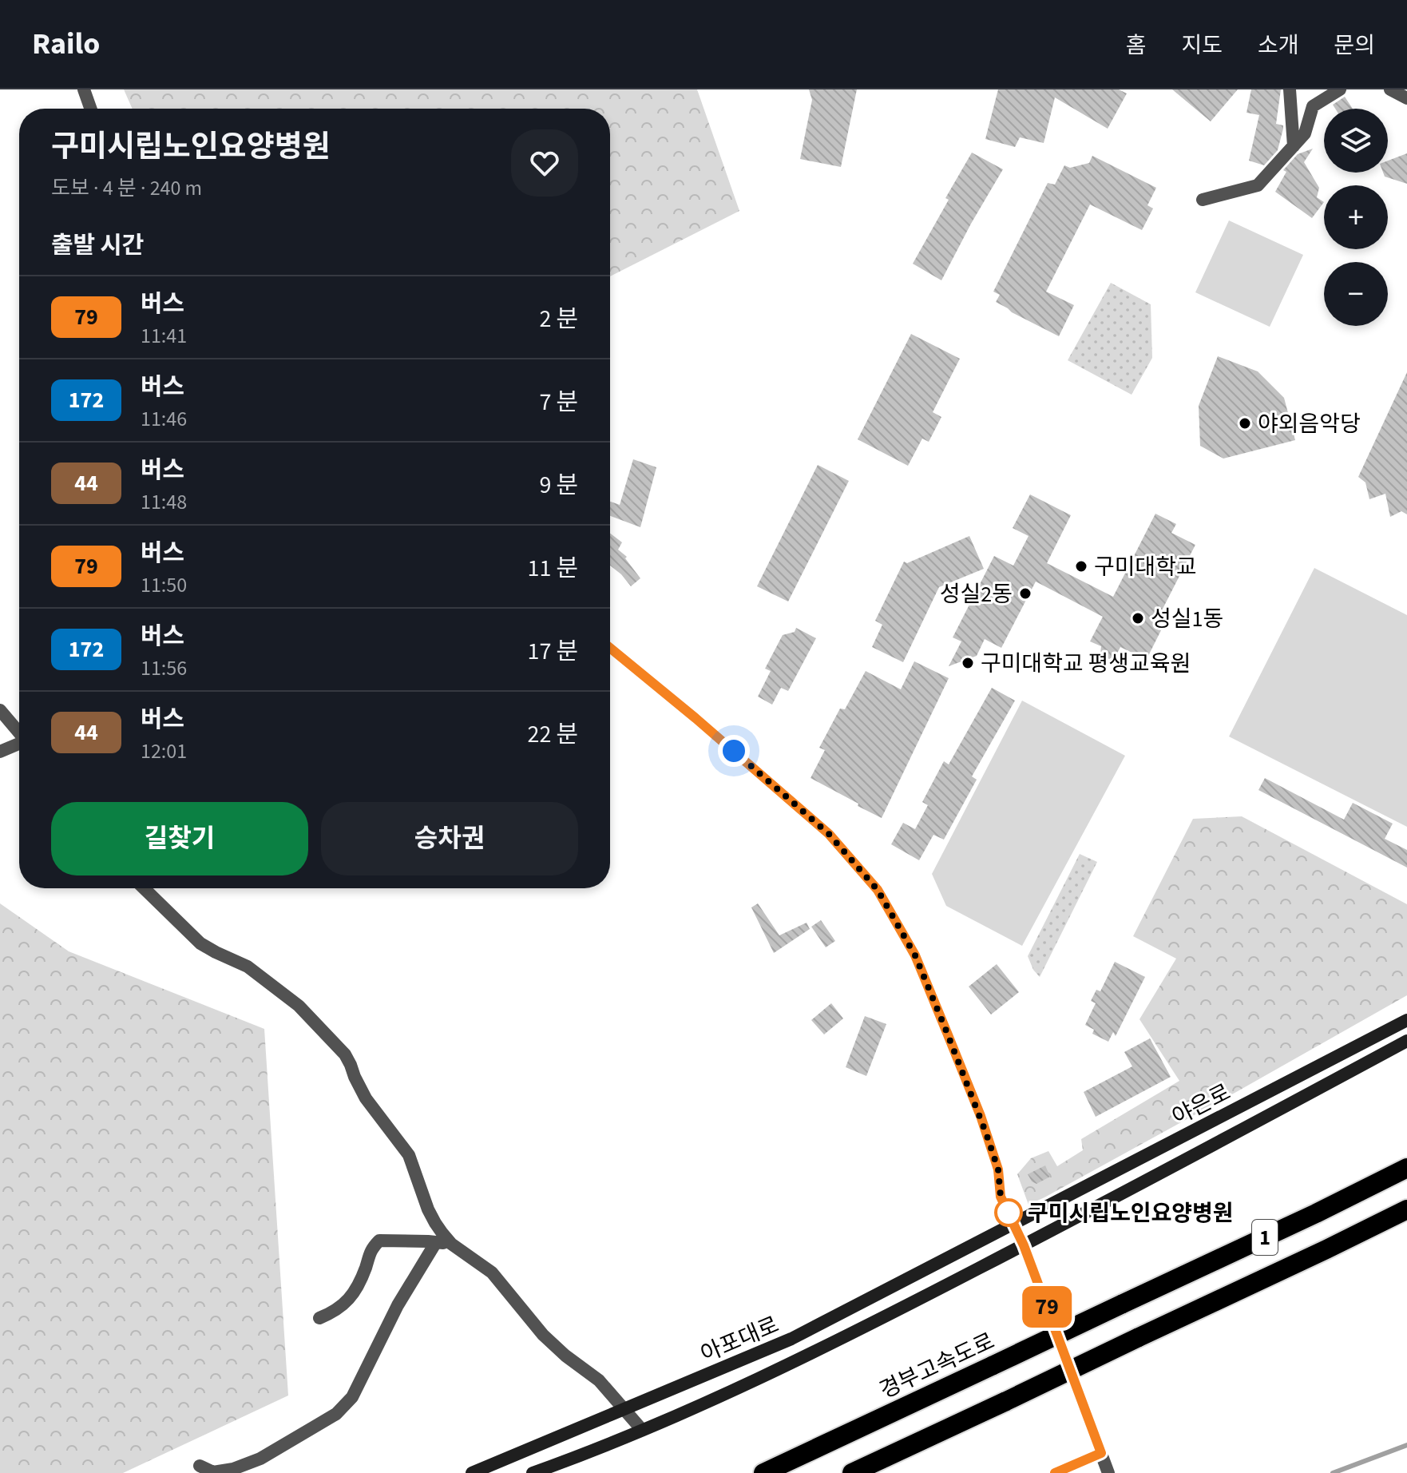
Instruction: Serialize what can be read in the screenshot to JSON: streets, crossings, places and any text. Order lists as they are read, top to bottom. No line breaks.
{"streets":{"highway":["1","경부고속도로"],"main road":["야은로","아포대로"]},"crossings":[["야은로","아포대로"]],"places":["야외음악당","구미대학교","성실2동","성실1동","구미대학교 평생교육원","구미시립노인요양병원"],"lines":["bus line 79"],"page":{"header":"Railo","nav":["홈","지도","소개","문의"],"on_map":"79","map_buttons":["+","−"],"heading":[["구미시립노인요양병원","도보 · 4 분 · 240 m"],"출발 시간"],"list":[{"mark":"79","name":"버스","note":"11:41","value":"2 분"},{"mark":"172","name":"버스","note":"11:46","value":"7 분"},{"mark":"44","name":"버스","note":"11:48","value":"9 분"},{"mark":"79","name":"버스","note":"11:50","value":"11 분"},{"mark":"172","name":"버스","note":"11:56","value":"17 분"},{"mark":"44","name":"버스","note":"12:01","value":"22 분"}],"buttons":["길찾기","승차권"]}}
